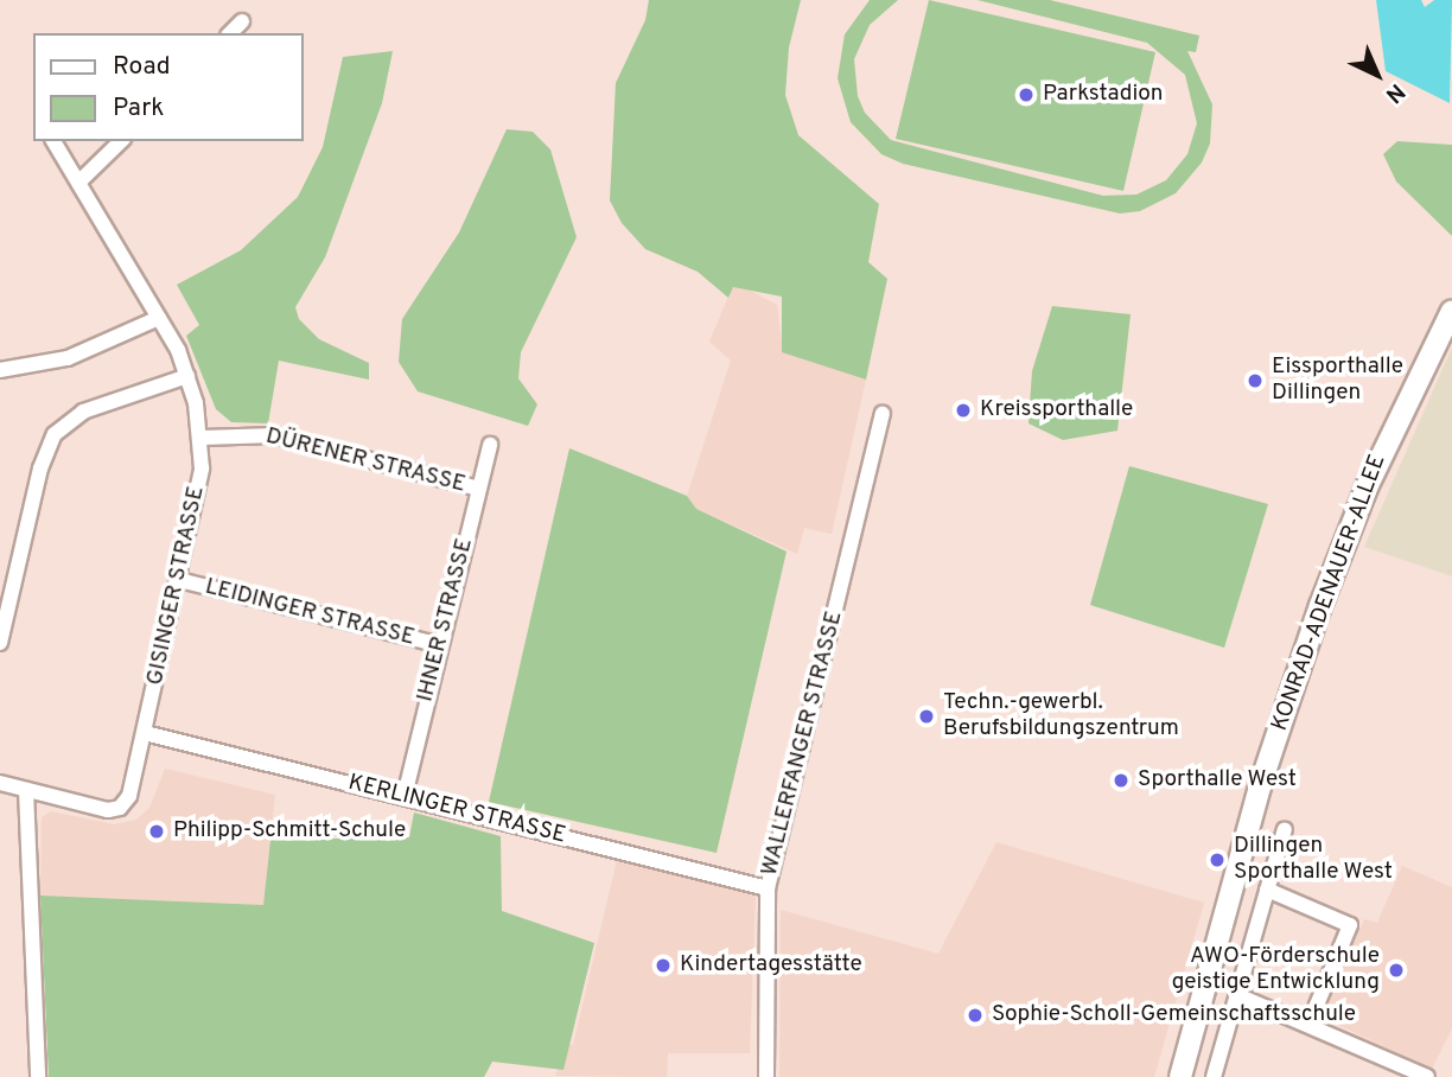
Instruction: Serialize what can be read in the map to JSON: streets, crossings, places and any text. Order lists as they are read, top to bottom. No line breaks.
{"streets":{"street":["DÜRENER STRASSE","GISINGER STRASSE","KONRAD-ADENAUER-ALLEE","LEIDINGER STRASSE","IHNER STRASSE","WALLERFANGER STRASSE","KERLINGER STRASSE"]},"crossings":[["DÜRENER STRASSE","GISINGER STRASSE"],["DÜRENER STRASSE","IHNER STRASSE"],["GISINGER STRASSE","LEIDINGER STRASSE"],["GISINGER STRASSE","KERLINGER STRASSE"],["LEIDINGER STRASSE","IHNER STRASSE"],["IHNER STRASSE","KERLINGER STRASSE"],["WALLERFANGER STRASSE","KERLINGER STRASSE"]],"places":["Parkstadion","Eissporthalle Dillingen","Kreissporthalle","Techn.-gewerbl. Berufsbildungszentrum","Sporthalle West","Philipp-Schmitt-Schule","Dillingen Sporthalle West","Kindertagesstätte","AWO-Förderschule geistige Entwicklung","Sophie-Scholl-Gemeinschaftsschule"],"legend":["Road","Park"],"north":"bottom right"}
